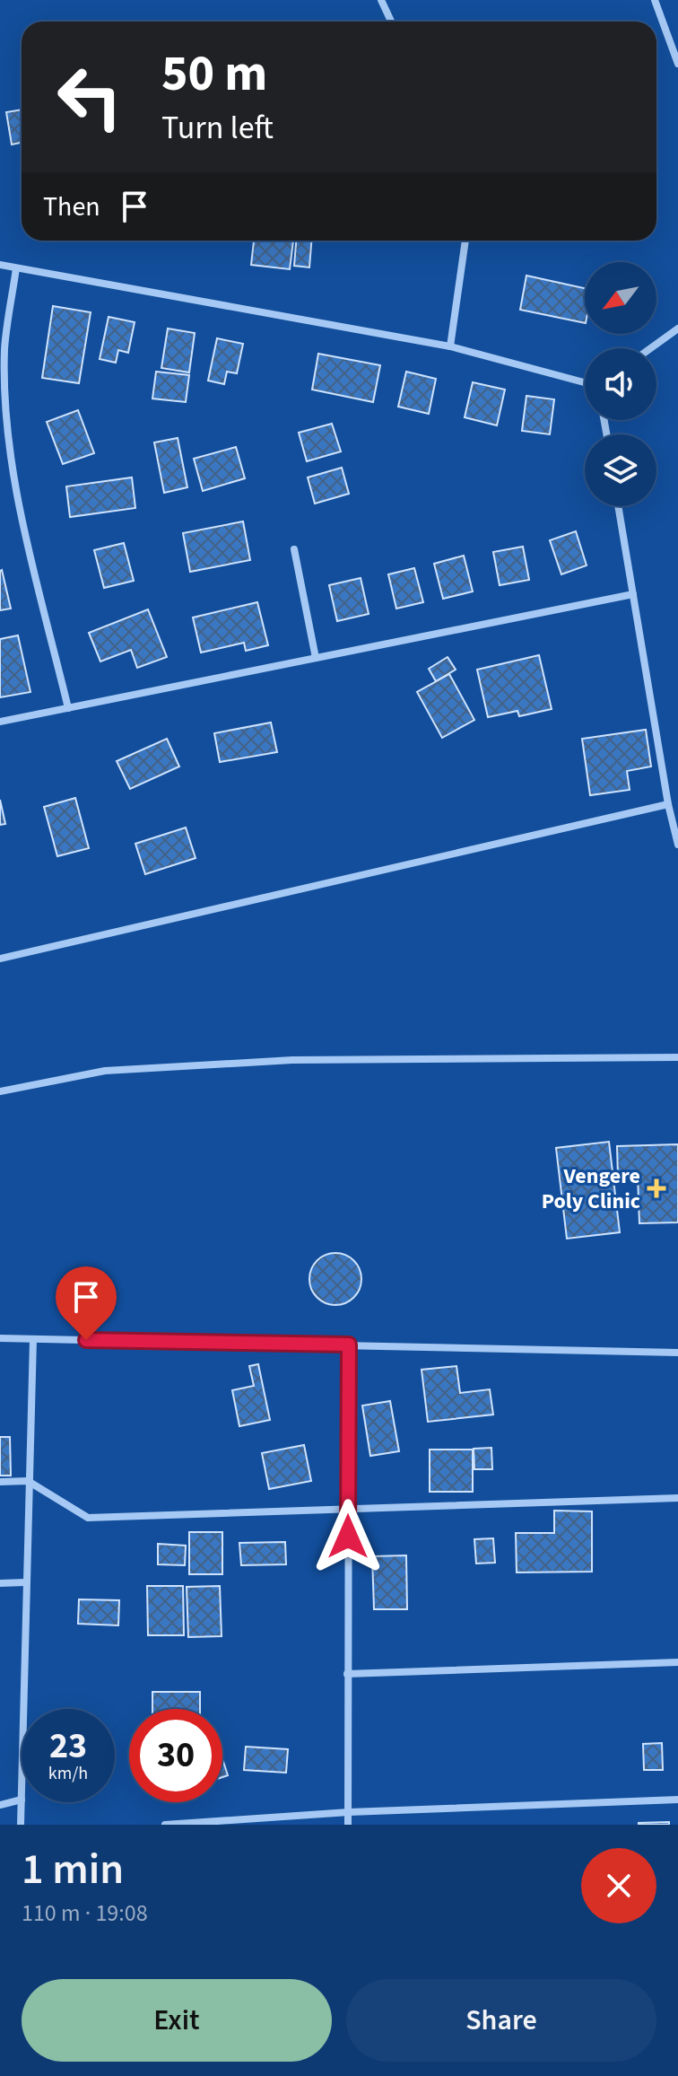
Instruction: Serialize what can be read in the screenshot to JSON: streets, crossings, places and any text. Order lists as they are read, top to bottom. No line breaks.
{"places":{"health":["Vengere Poly Clinic"]},"north":"bottom left","page":{"turn":["50 m","Turn left"],"then":"Then","speed":"23 km/h","limit":"30","heading":["1 min","110 m · 19:08"],"buttons":["Exit","Share"]}}
